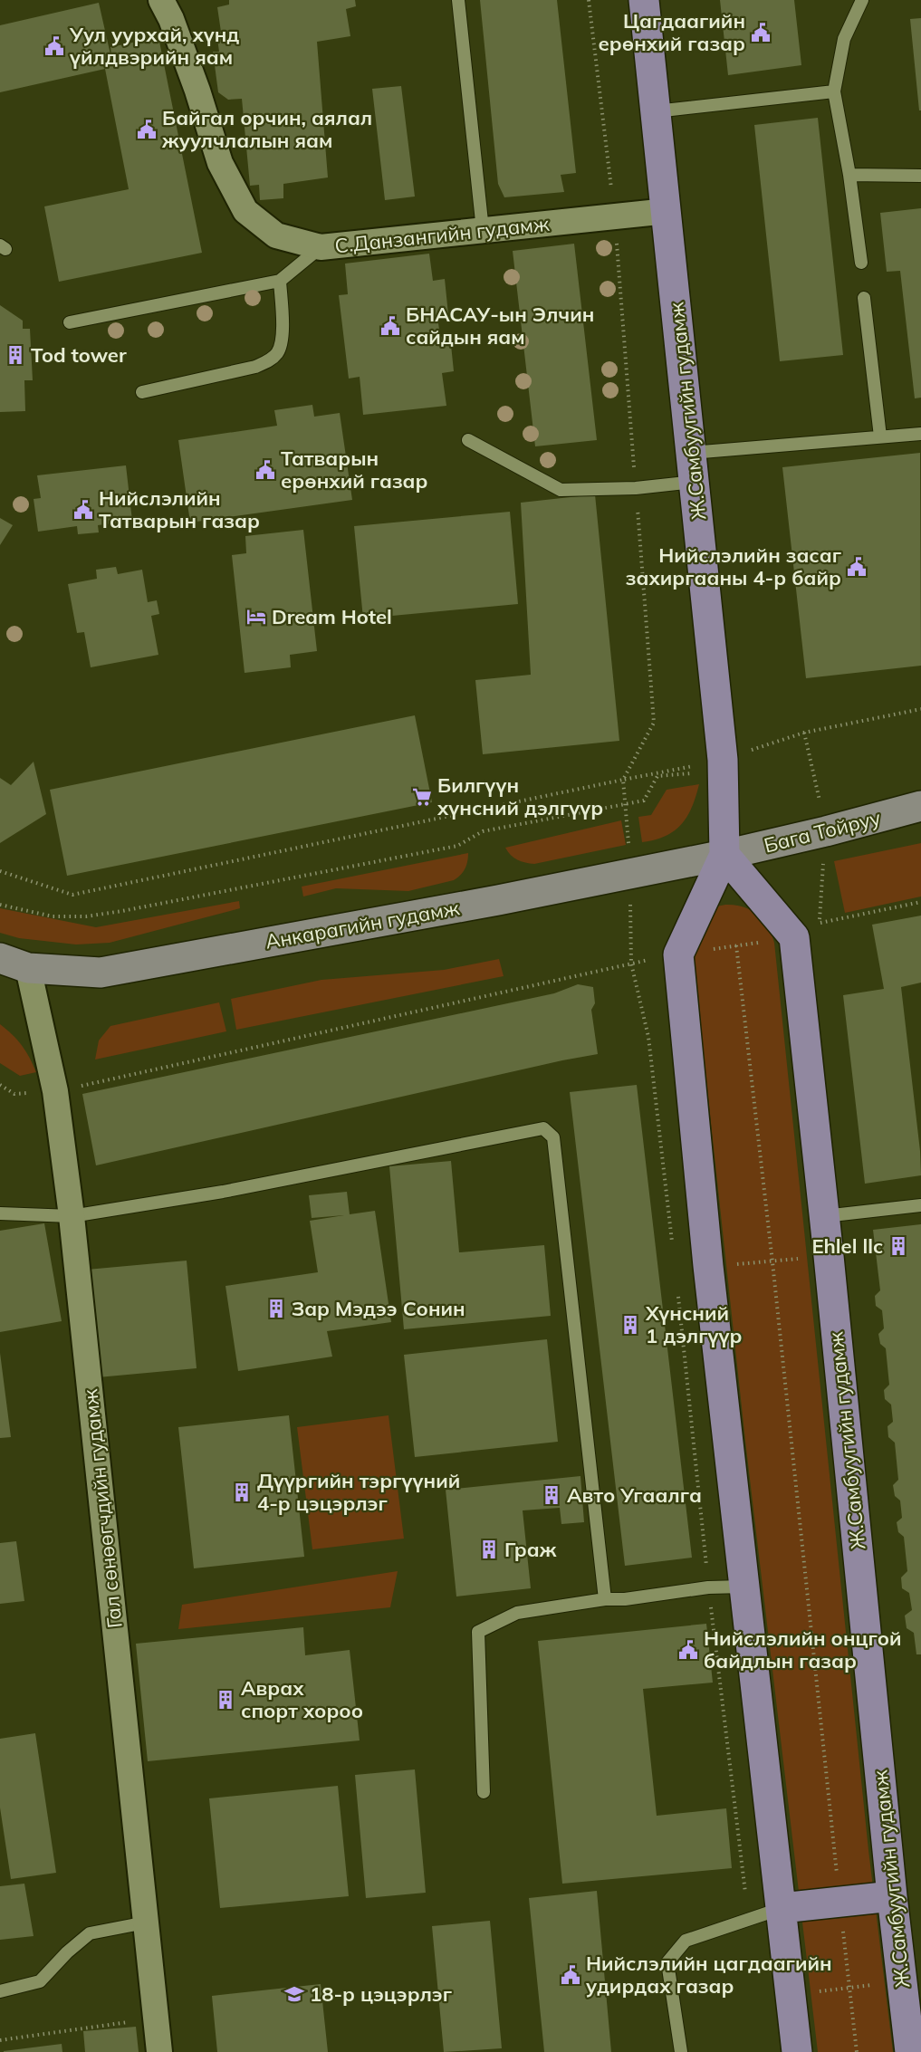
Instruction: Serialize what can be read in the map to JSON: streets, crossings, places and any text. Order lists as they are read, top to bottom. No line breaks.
{"streets":{"main road":["Ж.Самбуугийн гудамж","Бага Тойруу","Анкарагийн гудамж"],"street":["С.Данзангийн гудамж","Гал сөнөөгчдийн гудамж"]},"crossings":[["С.Данзангийн гудамж","Ж.Самбуугийн гудамж"],["Ж.Самбуугийн гудамж","Бага Тойруу"],["Ж.Самбуугийн гудамж","Анкарагийн гудамж"],["Бага Тойруу","Анкарагийн гудамж"],["Анкарагийн гудамж","Гал сөнөөгчдийн гудамж"]],"places":{"public building":["Цагдаагийн ерөнхий газар","Уул уурхай, хүнд үйлдвэрийн яам","Байгал орчин, аялал жуулчлалын яам","БНАСАУ-ын Элчин сайдын яам","Татварын ерөнхий газар","Нийслэлийн Татварын газар","Нийслэлийн засаг захиргааны 4-р байр","Нийслэлийн онцгой байдлын газар","Нийслэлийн цагдаагийн удирдах газар"],"building":["Tod tower","Ehlel llc","Зар Мэдээ Сонин","Хүнсний 1 дэлгүүр","Дүүргийн тэргүүний 4-р цэцэрлэг","Авто Угаалга","Граж","Аврах спорт хороо"],"hotel":["Dream Hotel"],"supermarket":["Билгүүн хүнсний дэлгүүр"],"school or university":["18-р цэцэрлэг"]}}
